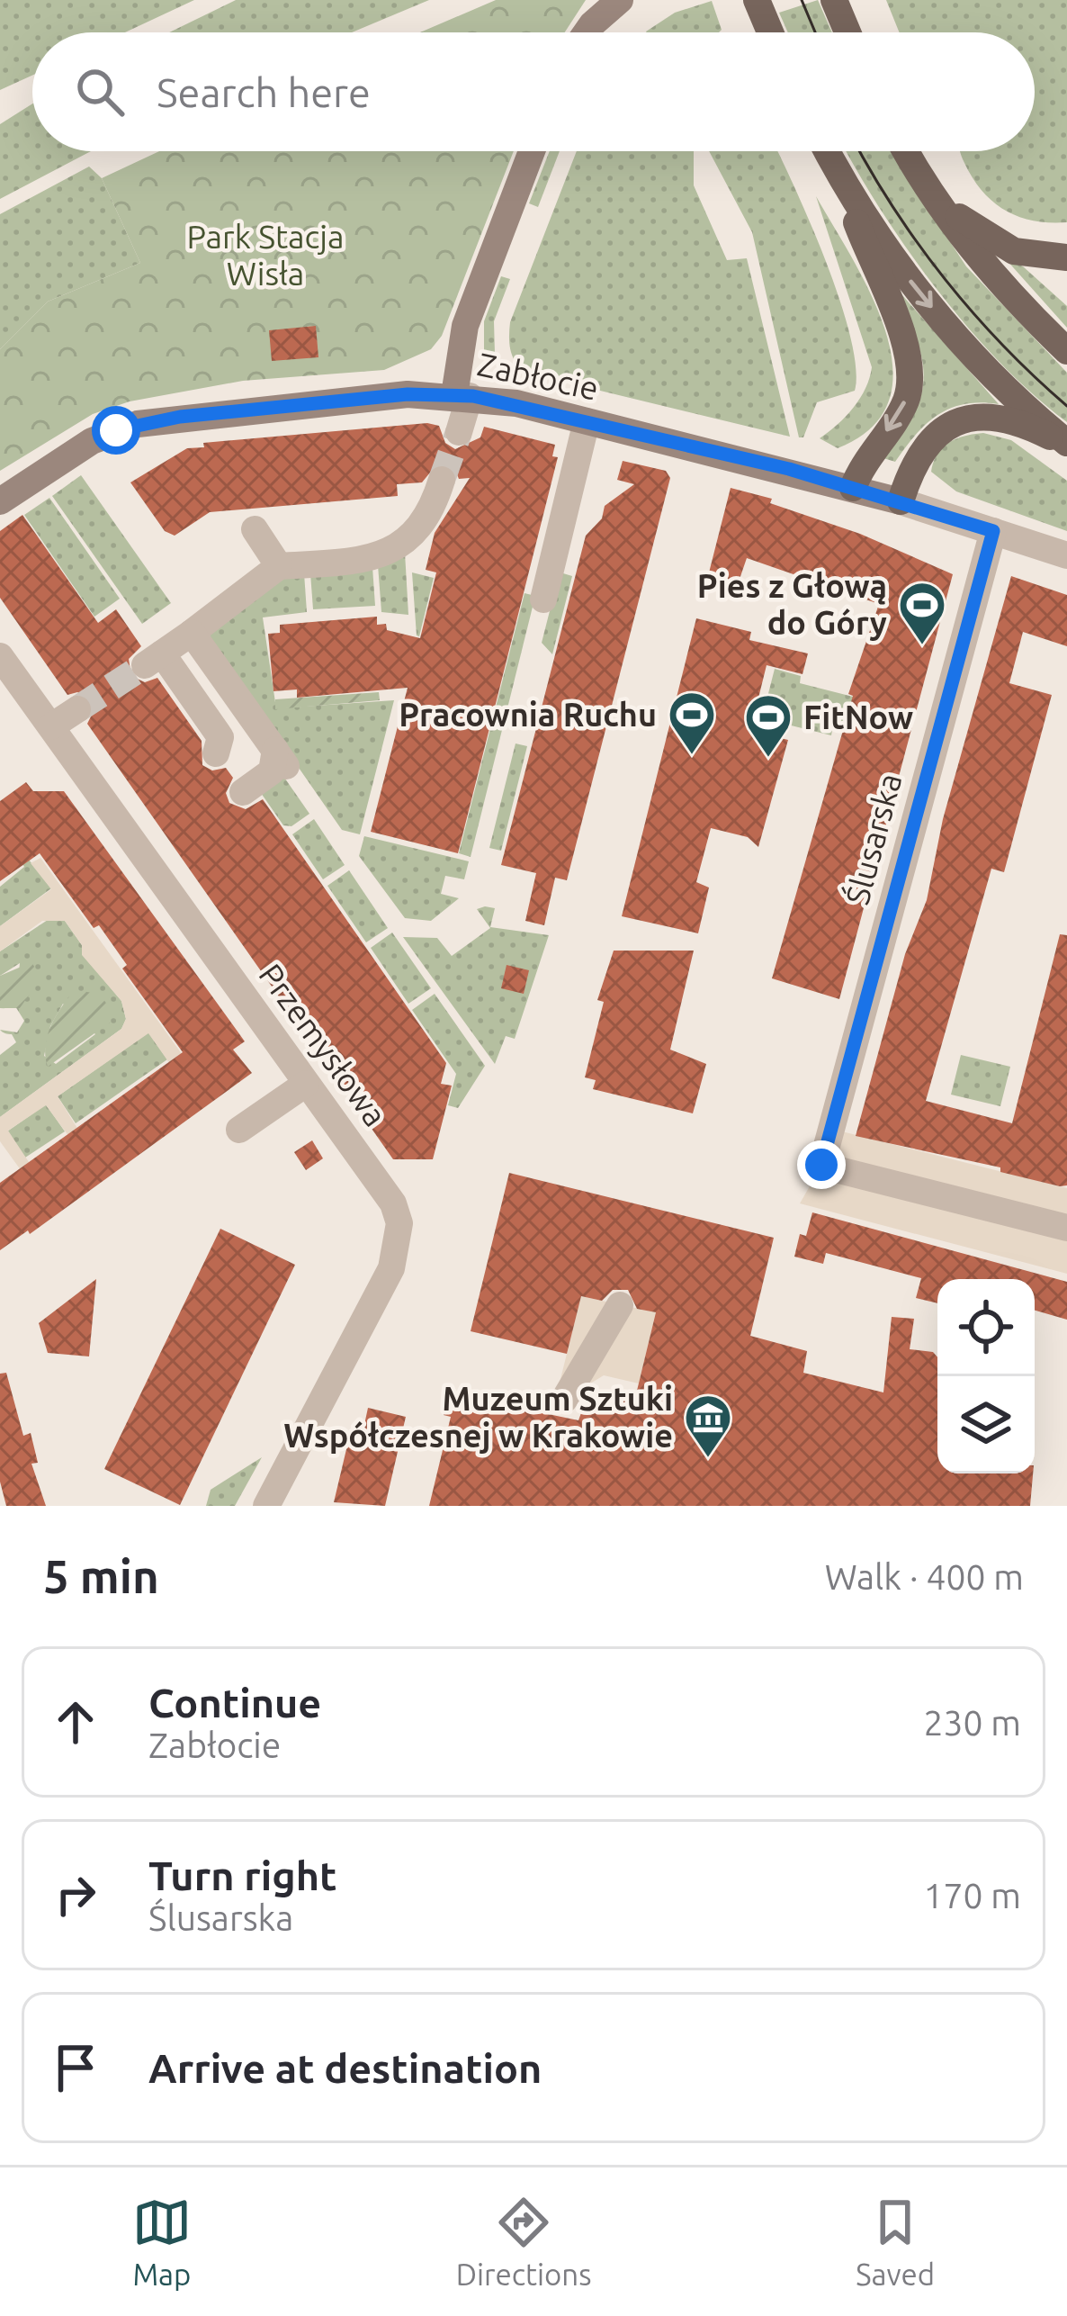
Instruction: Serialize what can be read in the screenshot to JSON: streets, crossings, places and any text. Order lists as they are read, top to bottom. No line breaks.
{"streets":{"street":["Zabłocie","Ślusarska","Przemysłowa"]},"crossings":[["Zabłocie","Ślusarska"]],"parks":["Park Stacja Wisła"],"places":{"sports":["Pies z Głową do Góry","Pracownia Ruchu","FitNow"],"museum":["Muzeum Sztuki Współczesnej w Krakowie"]},"page":{"search":"Search here","heading":["5 min","Walk · 400 m"],"list":[["Continue","Zabłocie","230 m"],["Turn right","Ślusarska","170 m"],"Arrive at destination"],"nav":["Map","Directions","Saved"]}}
